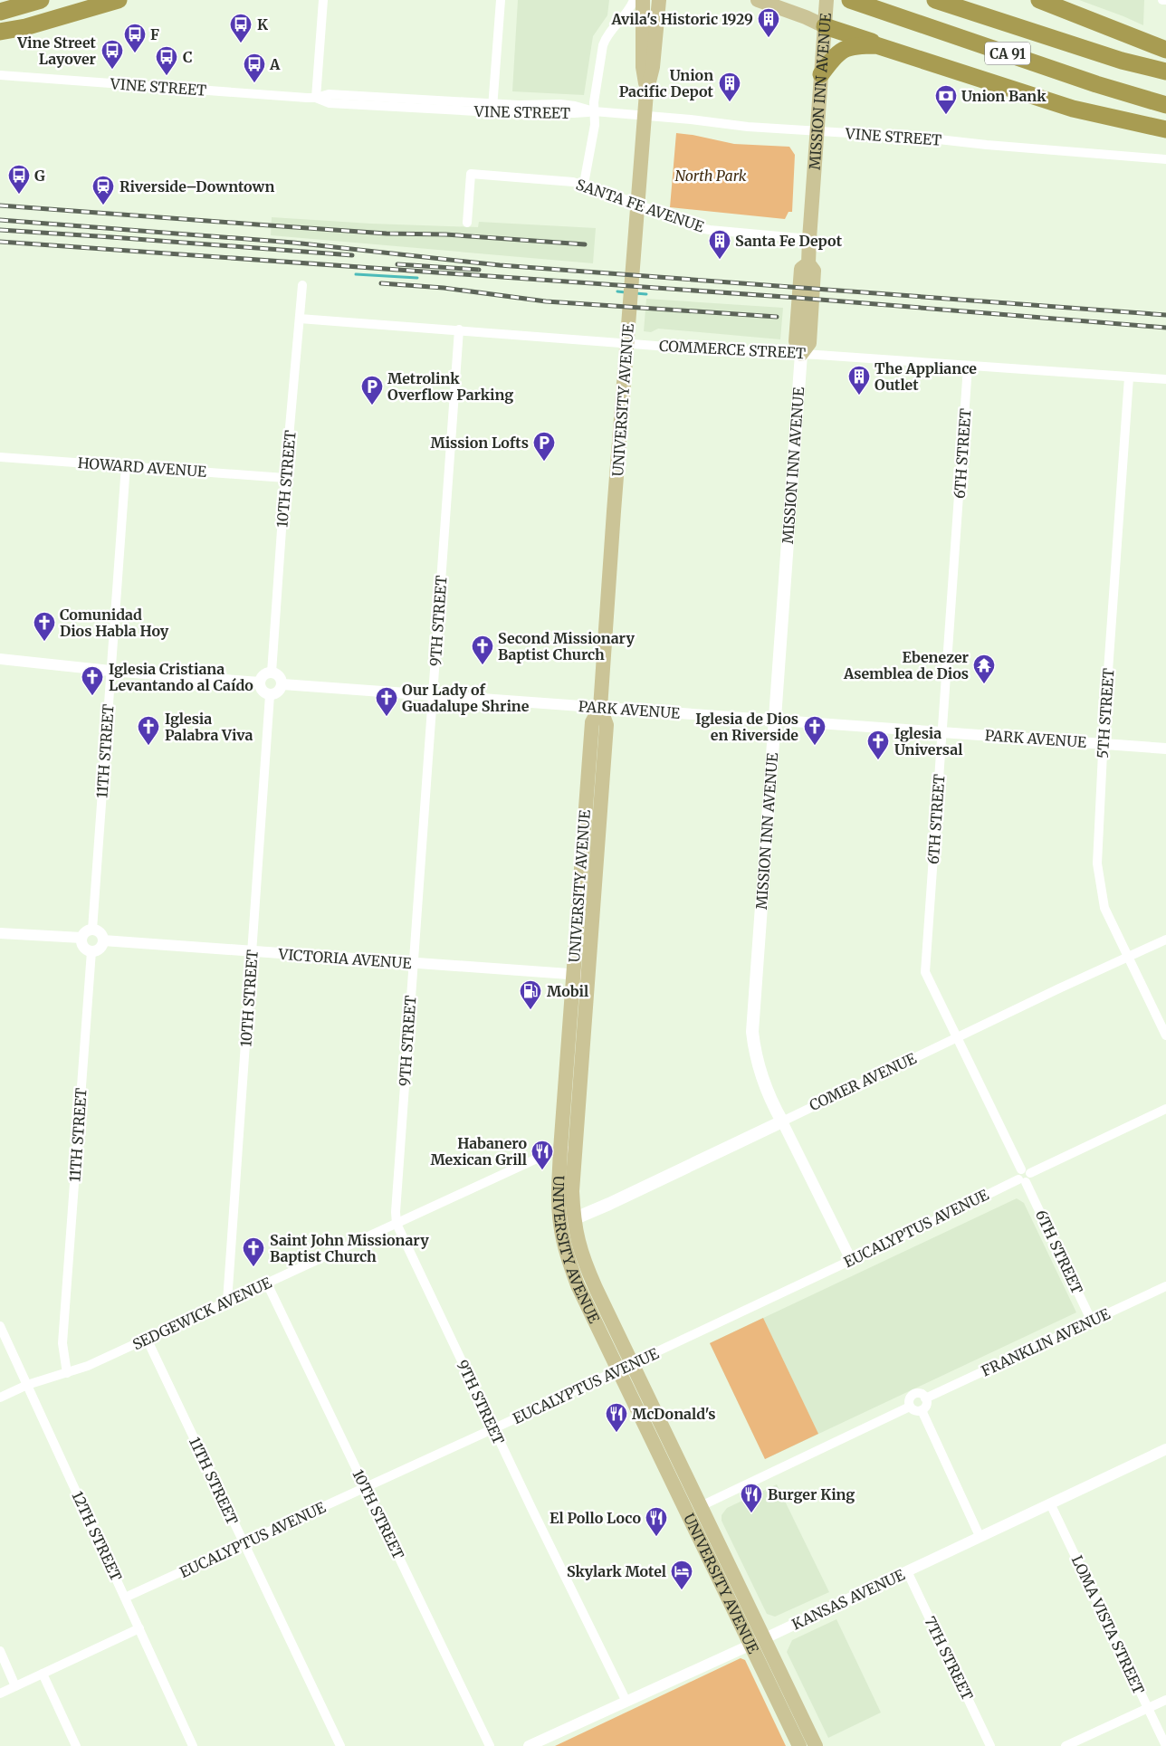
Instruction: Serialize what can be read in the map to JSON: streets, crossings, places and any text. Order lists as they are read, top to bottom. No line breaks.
{"streets":{"highway":["CA 91"],"main road":["MISSION INN AVENUE","UNIVERSITY AVENUE","COMER AVENUE"],"street":["VINE STREET","SANTA FE AVENUE","COMMERCE STREET","6TH STREET","HOWARD AVENUE","10TH STREET","9TH STREET","PARK AVENUE","5TH STREET","11TH STREET","VICTORIA AVENUE","EUCALYPTUS AVENUE","SEDGEWICK AVENUE","FRANKLIN AVENUE","12TH STREET","KANSAS AVENUE","LOMA VISTA STREET","7TH STREET"]},"crossings":[["VINE STREET","MISSION INN AVENUE"],["MISSION INN AVENUE","SANTA FE AVENUE"],["MISSION INN AVENUE","COMMERCE STREET"],["MISSION INN AVENUE","PARK AVENUE"],["MISSION INN AVENUE","COMER AVENUE"],["MISSION INN AVENUE","EUCALYPTUS AVENUE"],["COMMERCE STREET","6TH STREET"],["COMMERCE STREET","10TH STREET"],["COMMERCE STREET","9TH STREET"],["COMMERCE STREET","5TH STREET"],["UNIVERSITY AVENUE","PARK AVENUE"],["UNIVERSITY AVENUE","VICTORIA AVENUE"],["UNIVERSITY AVENUE","COMER AVENUE"],["UNIVERSITY AVENUE","EUCALYPTUS AVENUE"],["UNIVERSITY AVENUE","SEDGEWICK AVENUE"],["UNIVERSITY AVENUE","KANSAS AVENUE"],["6TH STREET","PARK AVENUE"],["6TH STREET","COMER AVENUE"],["6TH STREET","EUCALYPTUS AVENUE"],["6TH STREET","FRANKLIN AVENUE"],["HOWARD AVENUE","10TH STREET"],["HOWARD AVENUE","11TH STREET"],["10TH STREET","PARK AVENUE"],["10TH STREET","VICTORIA AVENUE"],["10TH STREET","EUCALYPTUS AVENUE"],["10TH STREET","SEDGEWICK AVENUE"],["9TH STREET","PARK AVENUE"],["9TH STREET","VICTORIA AVENUE"],["9TH STREET","EUCALYPTUS AVENUE"],["9TH STREET","SEDGEWICK AVENUE"],["9TH STREET","KANSAS AVENUE"],["PARK AVENUE","5TH STREET"],["5TH STREET","COMER AVENUE"],["11TH STREET","VICTORIA AVENUE"],["11TH STREET","EUCALYPTUS AVENUE"],["11TH STREET","SEDGEWICK AVENUE"],["EUCALYPTUS AVENUE","12TH STREET"],["SEDGEWICK AVENUE","12TH STREET"],["KANSAS AVENUE","LOMA VISTA STREET"],["KANSAS AVENUE","7TH STREET"]],"parks":["North Park"],"places":{"building":["Avila's Historic 1929","Union Pacific Depot","Santa Fe Depot","The Appliance Outlet"],"bus stop":["K","F","Vine Street Layover","C","A","G"],"bank":["Union Bank"],"station":["Riverside–Downtown"],"parking":["Metrolink Overflow Parking","Mission Lofts"],"church":["Comunidad Dios Habla Hoy","Second Missionary Baptist Church","Iglesia Cristiana Levantando al Caído","Our Lady of Guadalupe Shrine","Iglesia Palabra Viva","Iglesia de Dios en Riverside","Iglesia Universal","Saint John Missionary Baptist Church"],"temple":["Ebenezer Asemblea de Dios"],"fuel station":["Mobil"],"restaurant":["Habanero Mexican Grill","McDonald's","Burger King","El Pollo Loco"],"hotel":["Skylark Motel"]}}
